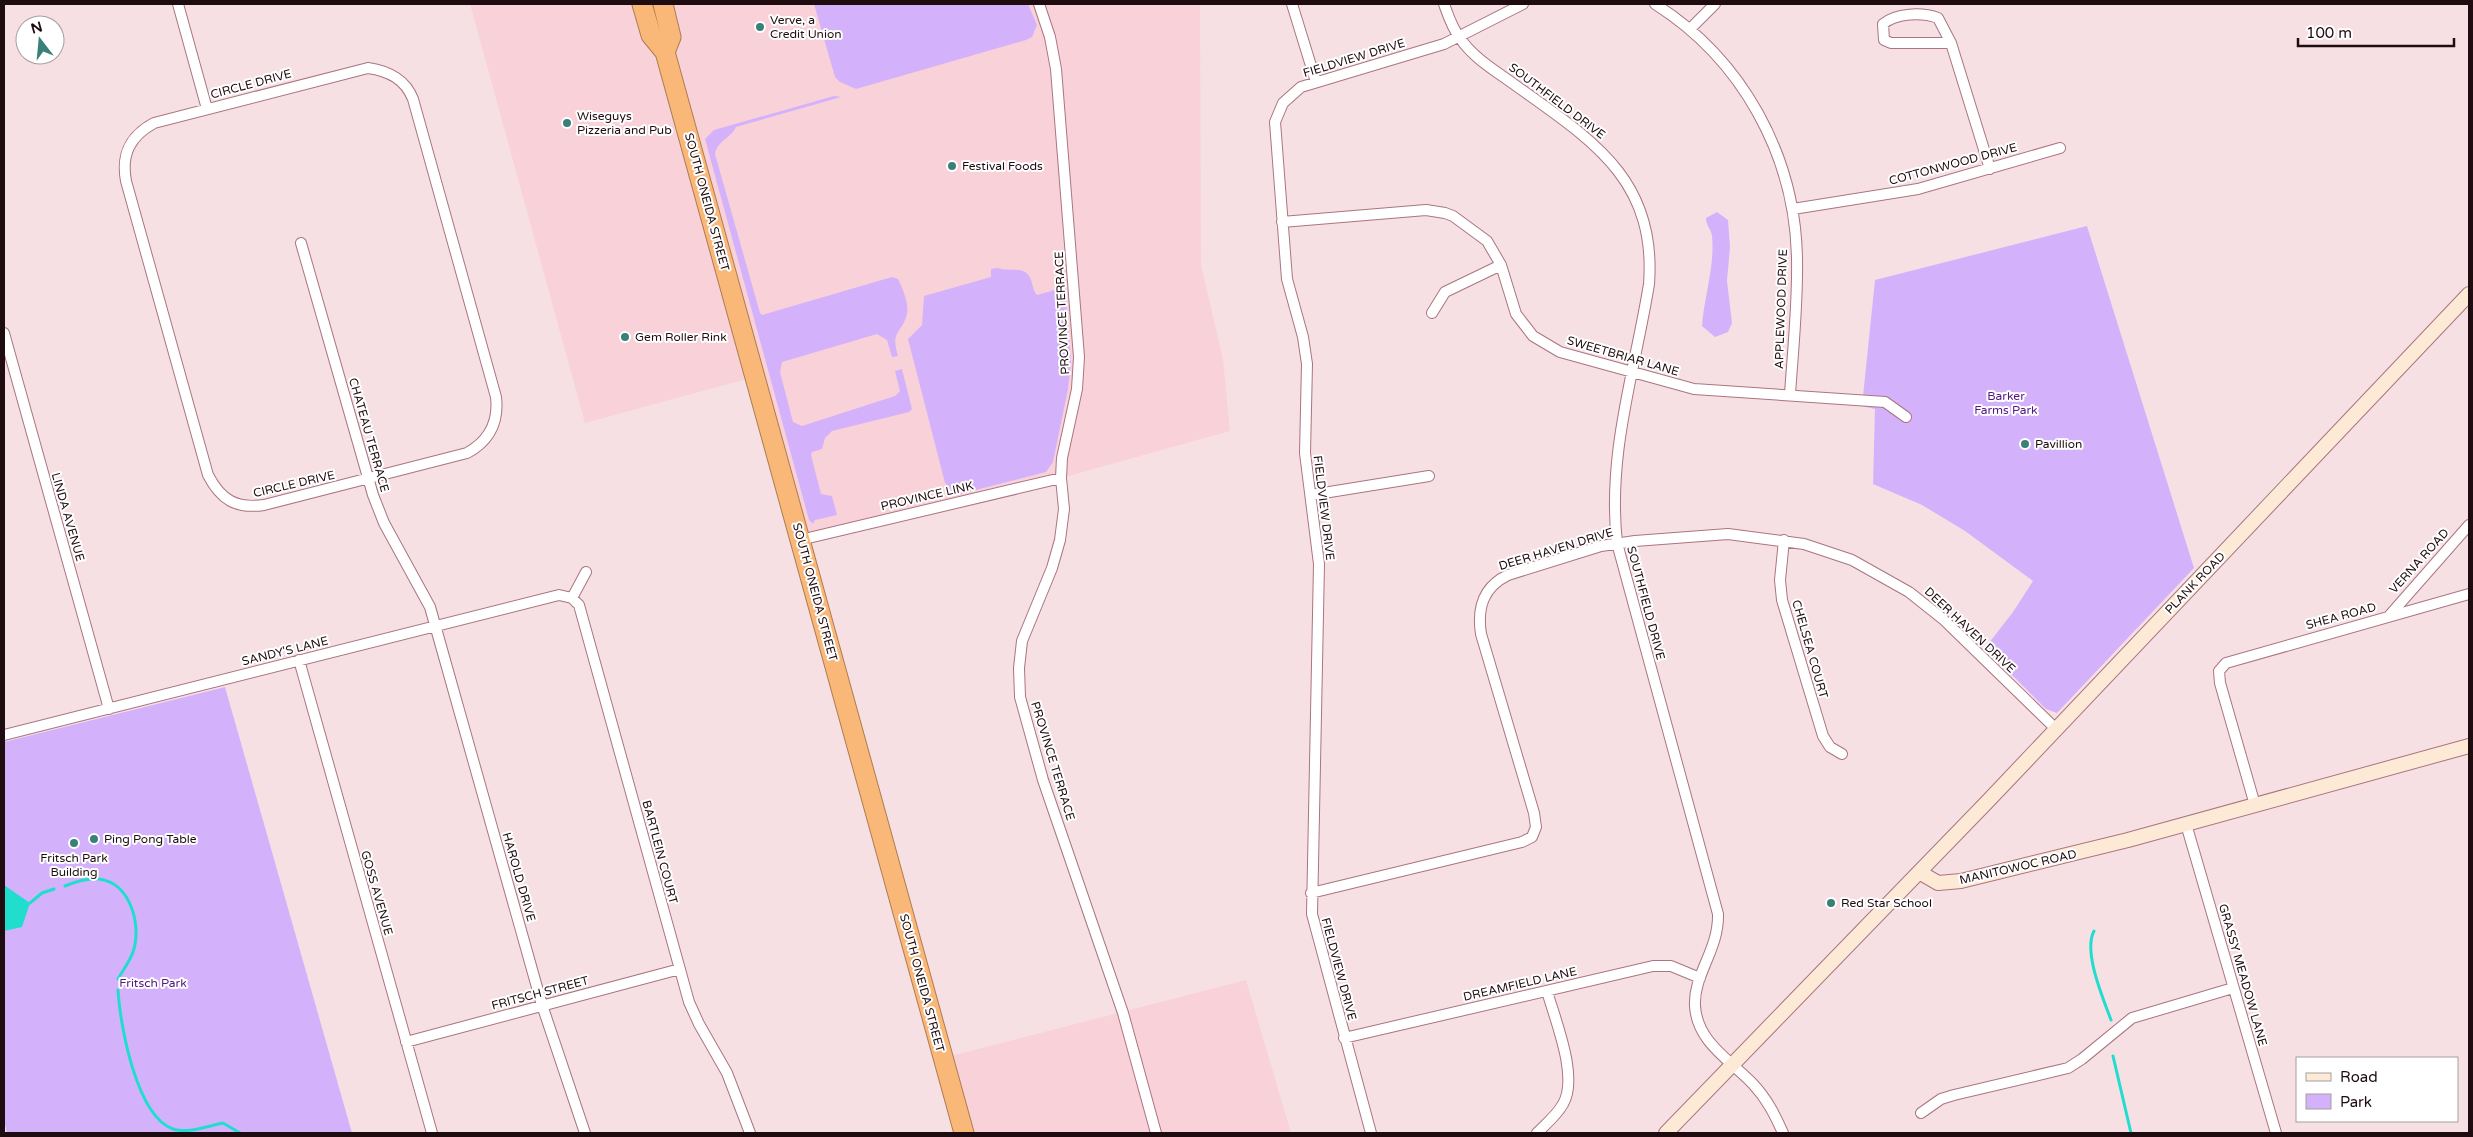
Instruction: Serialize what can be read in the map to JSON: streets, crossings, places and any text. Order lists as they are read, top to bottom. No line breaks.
{"streets":{"highway":["SOUTH ONEIDA STREET"],"street":["FIELDVIEW DRIVE","CIRCLE DRIVE","SOUTHFIELD DRIVE","COTTONWOOD DRIVE","APPLEWOOD DRIVE","PROVINCE TERRACE","SWEETBRIAR LANE","CHATEAU TERRACE","PROVINCE LINK","LINDA AVENUE","DEER HAVEN DRIVE","VERNA ROAD","PLANK ROAD","SHEA ROAD","CHELSEA COURT","SANDY'S LANE","BARTLEIN COURT","MANITOWOC ROAD","HAROLD DRIVE","GOSS AVENUE","GRASSY MEADOW LANE","DREAMFIELD LANE","FRITSCH STREET"]},"crossings":[["FIELDVIEW DRIVE","SOUTHFIELD DRIVE"],["FIELDVIEW DRIVE","SWEETBRIAR LANE"],["FIELDVIEW DRIVE","DEER HAVEN DRIVE"],["FIELDVIEW DRIVE","DREAMFIELD LANE"],["CIRCLE DRIVE","CHATEAU TERRACE"],["SOUTHFIELD DRIVE","SWEETBRIAR LANE"],["SOUTHFIELD DRIVE","DEER HAVEN DRIVE"],["SOUTHFIELD DRIVE","DREAMFIELD LANE"],["COTTONWOOD DRIVE","APPLEWOOD DRIVE"],["SOUTH ONEIDA STREET","PROVINCE LINK"],["APPLEWOOD DRIVE","SWEETBRIAR LANE"],["PROVINCE TERRACE","PROVINCE LINK"],["CHATEAU TERRACE","SANDY'S LANE"],["CHATEAU TERRACE","HAROLD DRIVE"],["LINDA AVENUE","SANDY'S LANE"],["DEER HAVEN DRIVE","PLANK ROAD"],["DEER HAVEN DRIVE","CHELSEA COURT"],["VERNA ROAD","SHEA ROAD"],["PLANK ROAD","MANITOWOC ROAD"],["SHEA ROAD","MANITOWOC ROAD"],["SANDY'S LANE","BARTLEIN COURT"],["SANDY'S LANE","HAROLD DRIVE"],["SANDY'S LANE","GOSS AVENUE"],["BARTLEIN COURT","FRITSCH STREET"],["MANITOWOC ROAD","GRASSY MEADOW LANE"],["HAROLD DRIVE","FRITSCH STREET"],["GOSS AVENUE","FRITSCH STREET"]],"parks":["Barker Farms Park","Fritsch Park"],"places":["Verve, a Credit Union","Wiseguys Pizzeria and Pub","Festival Foods","Gem Roller Rink","Pavillion","Ping Pong Table","Fritsch Park Building","Red Star School"],"legend":["Road","Park"],"scale_bar":"100 m","north":"top"}
